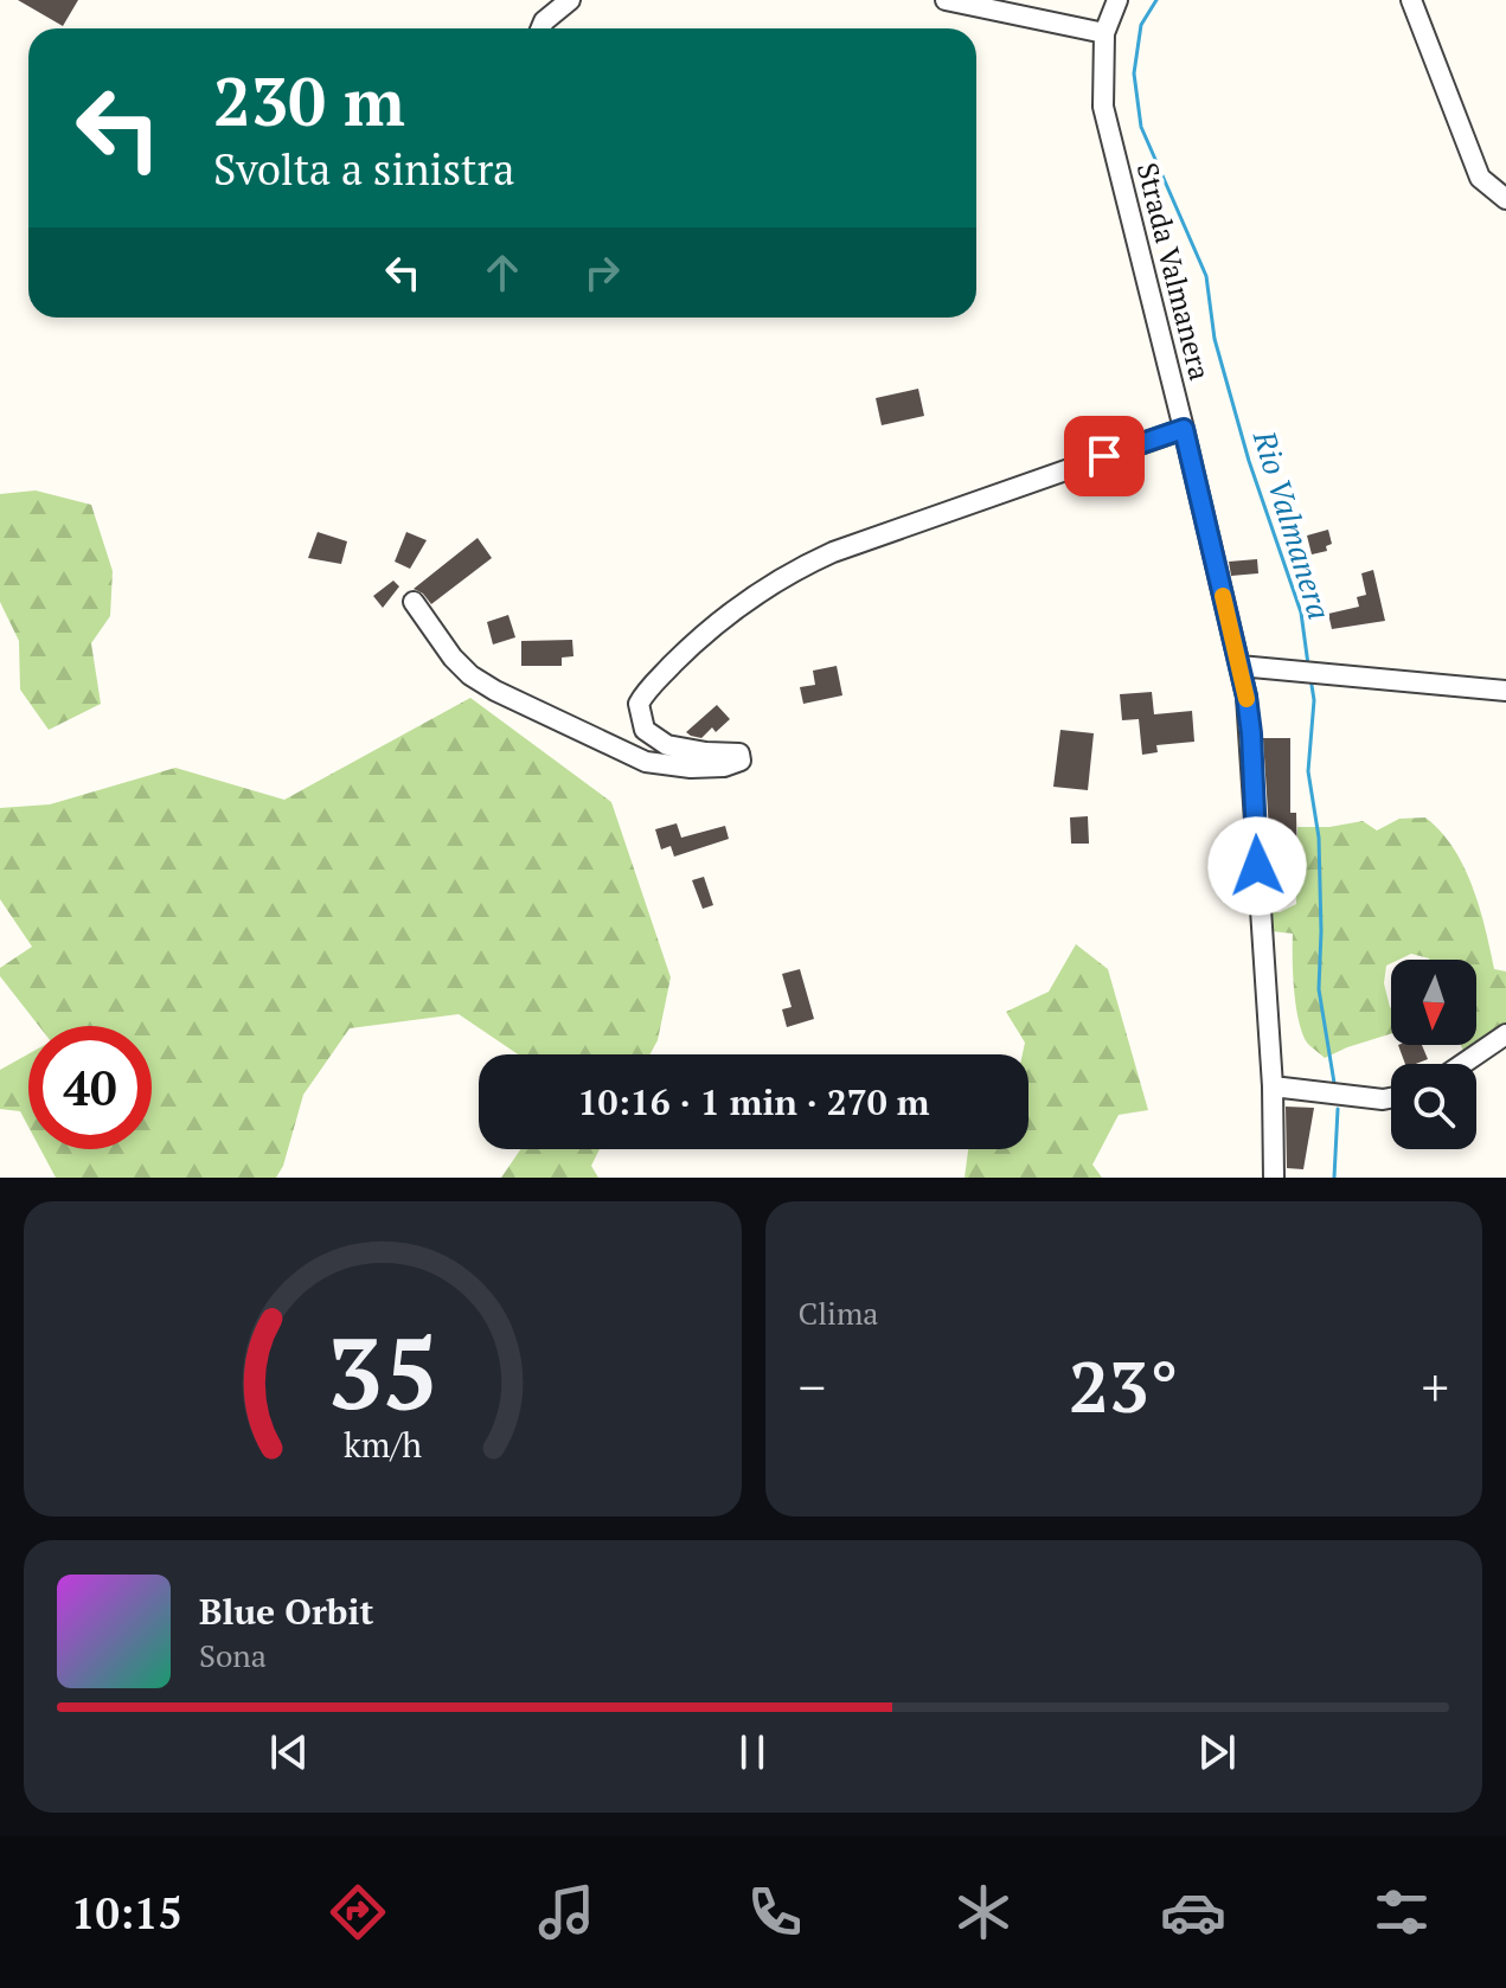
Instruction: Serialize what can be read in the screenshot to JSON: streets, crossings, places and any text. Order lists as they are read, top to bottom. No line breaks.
{"streets":{"street":["Strada Valmanera"]},"water":["Rio Valmanera"],"north":"bottom","page":{"turn":["230 m","Svolta a sinistra"],"limit":"40","trip":"10:16 · 1 min · 270 m","tile":"Clima","heat":["−","23°","+"],"song":["Blue Orbit","Sona"],"tabs":"10:15","gauge":["35","km/h"]}}
